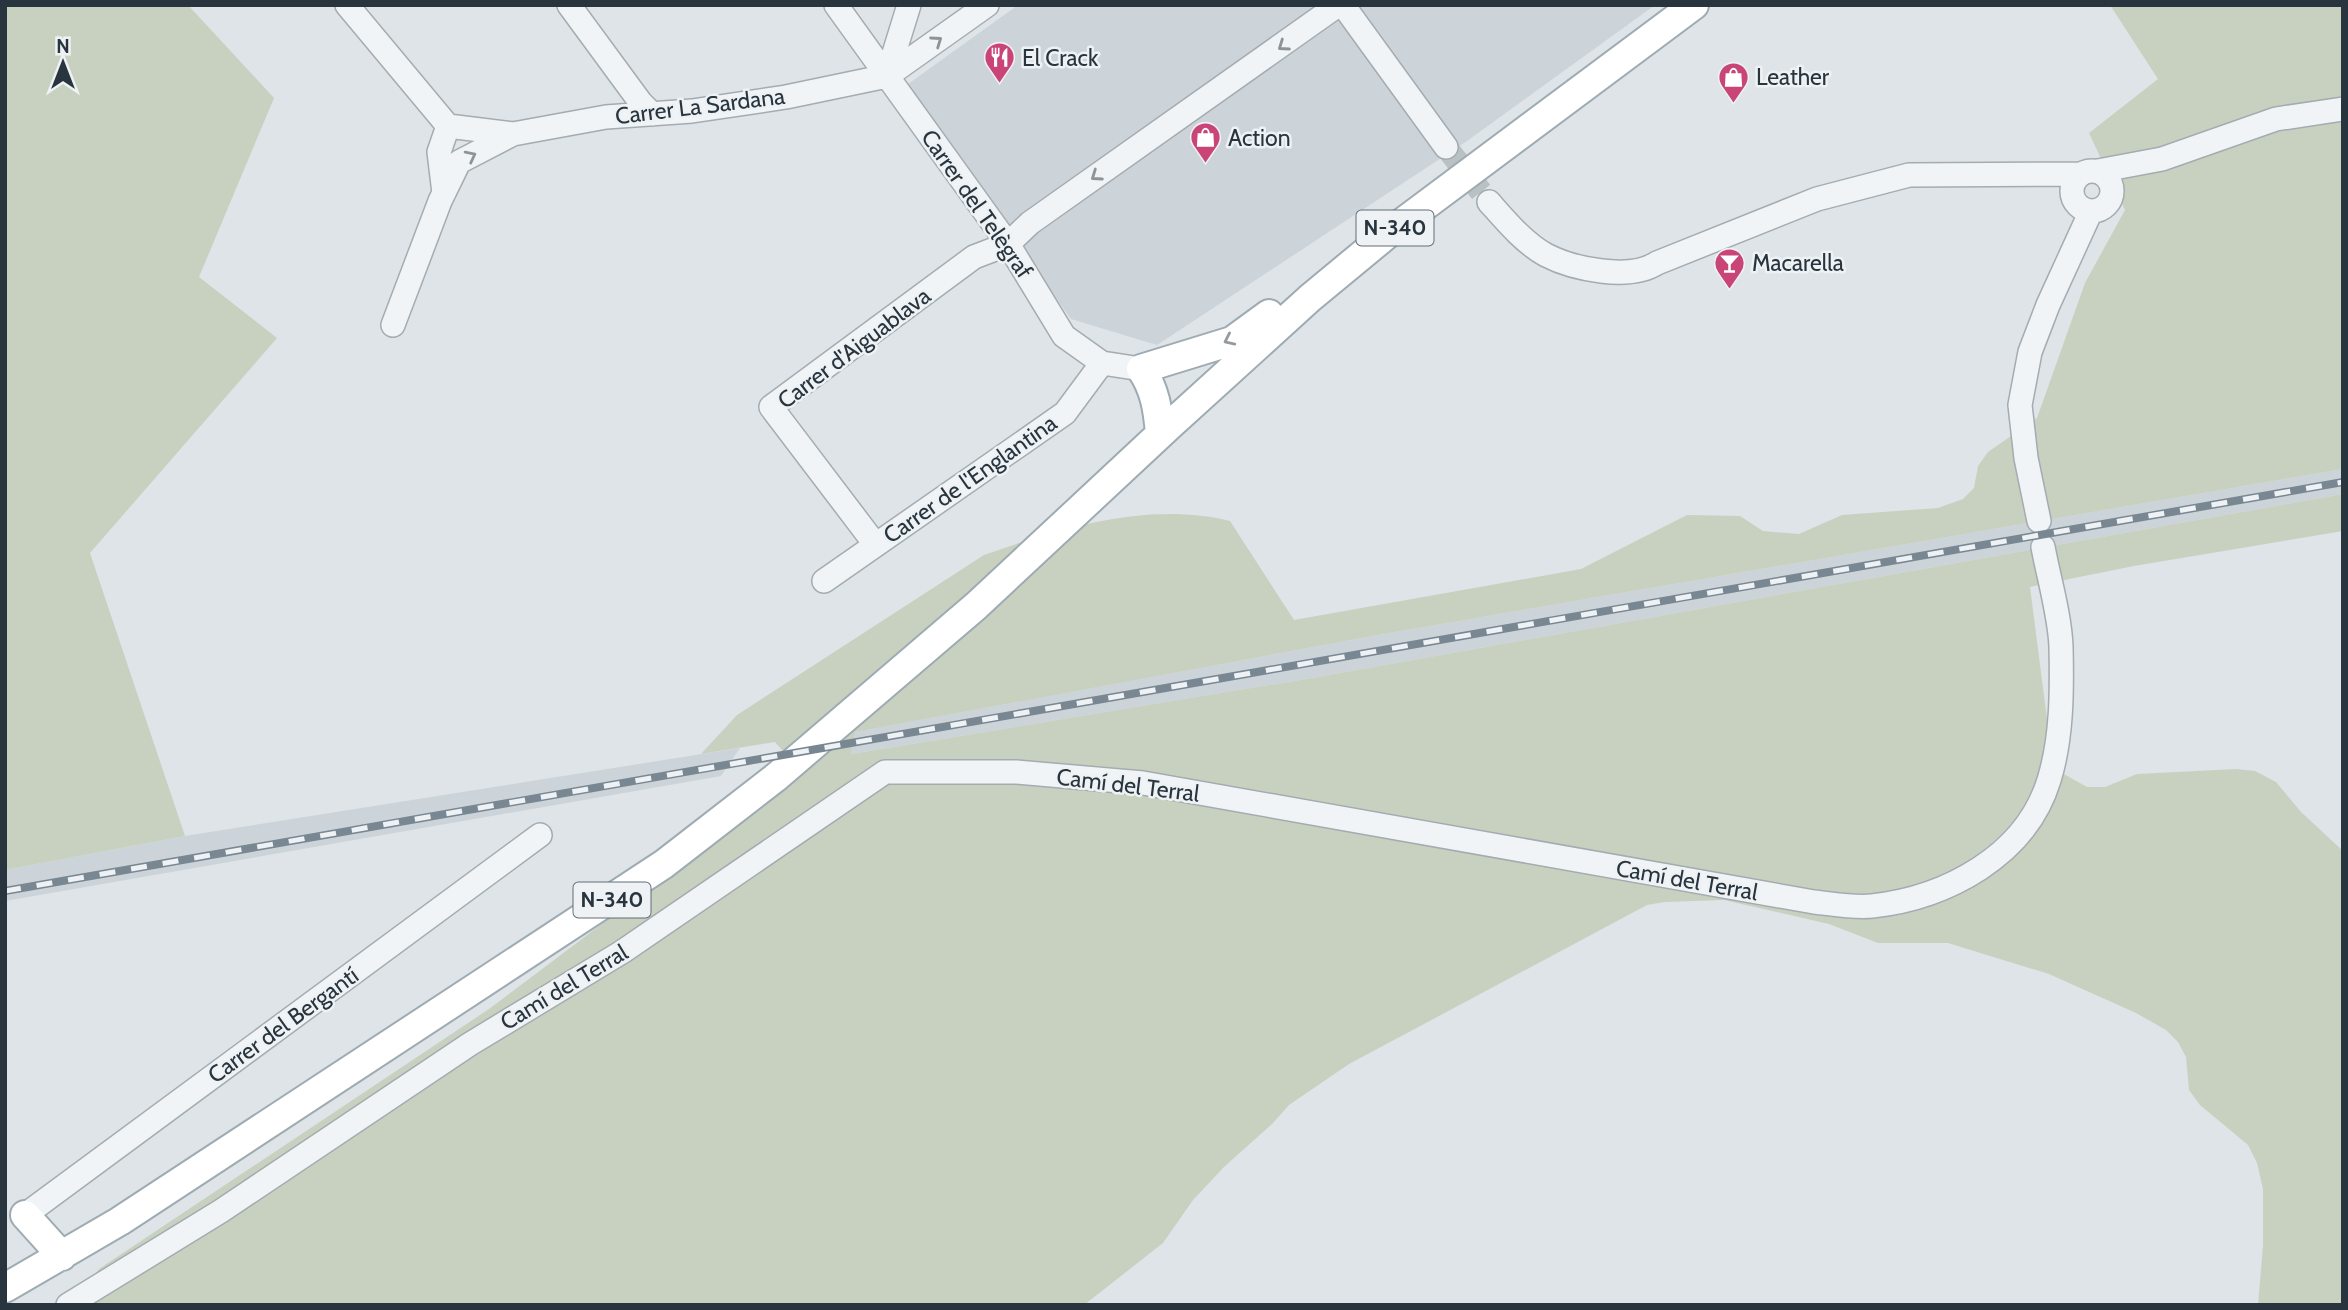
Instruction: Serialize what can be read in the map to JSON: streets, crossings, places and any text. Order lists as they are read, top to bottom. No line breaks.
{"streets":{"main road":["N-340"],"street":["Carrer La Sardana","Carrer del Telègraf","Carrer d'Aiguablava","Carrer de l'Englantina","Camí del Terral","Carrer del Bergantí"]},"crossings":[["Carrer La Sardana","Carrer del Telègraf"],["Carrer del Telègraf","Carrer d'Aiguablava"],["Carrer del Telègraf","Carrer de l'Englantina"],["Carrer d'Aiguablava","Carrer de l'Englantina"]],"places":{"restaurant":["El Crack"],"shop":["Leather","Action"],"bar":["Macarella"]},"north":"top"}
